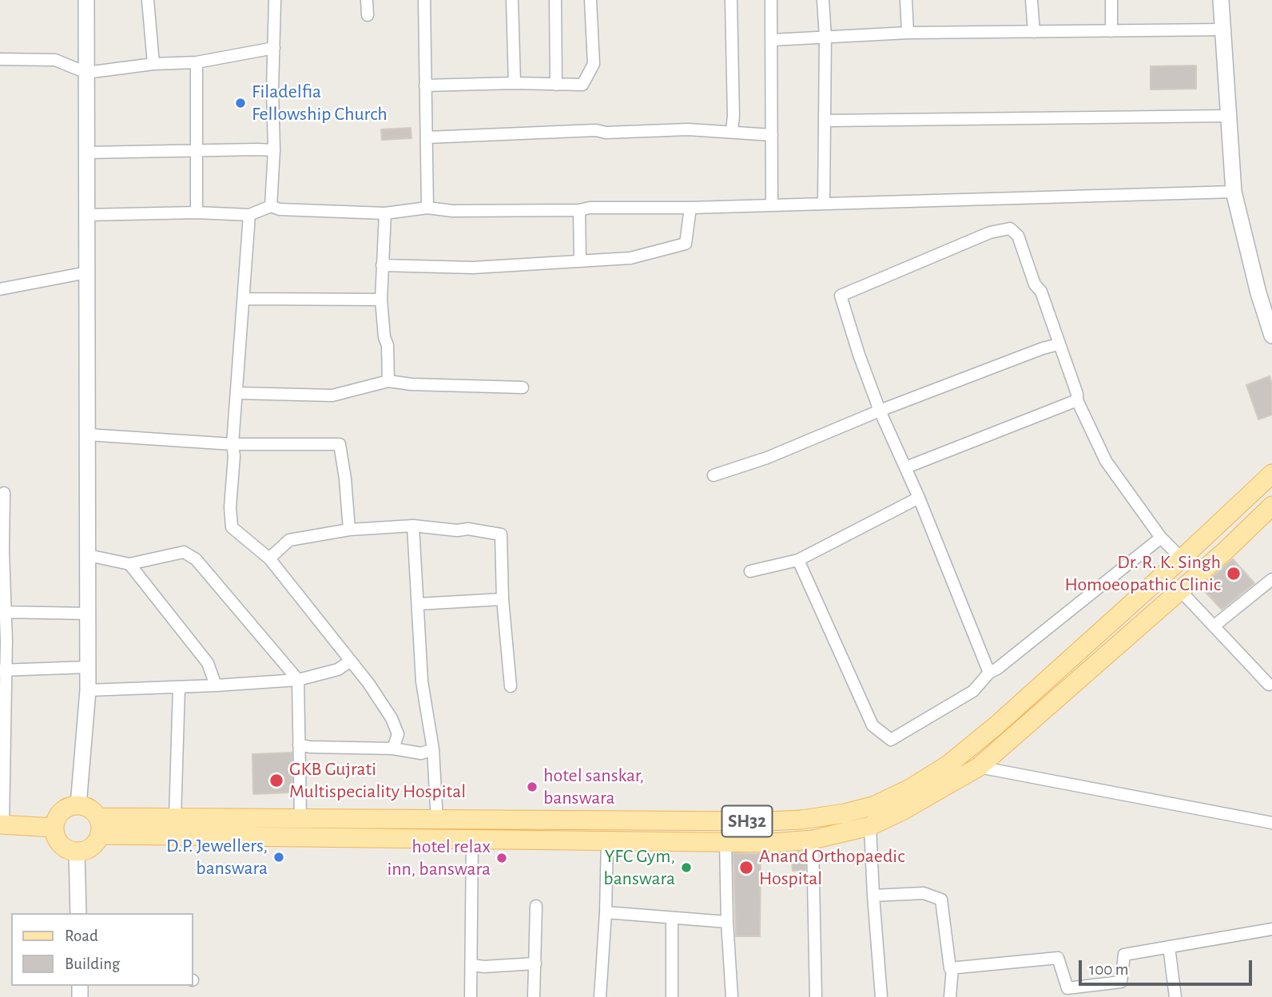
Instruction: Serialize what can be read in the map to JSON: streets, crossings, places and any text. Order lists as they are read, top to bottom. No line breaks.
{"streets":{"main road":["SH32"]},"places":["Filadelfia Fellowship Church","Dr. R. K. Singh Homoeopathic Clinic","GKB Gujrati Multispeciality Hospital","hotel sanskar, banswara","D.P. Jewellers, banswara","hotel relax inn, banswara","YFC Gym, banswara","Anand Orthopaedic Hospital"],"legend":["Road","Building"],"scale_bar":"100 m"}
